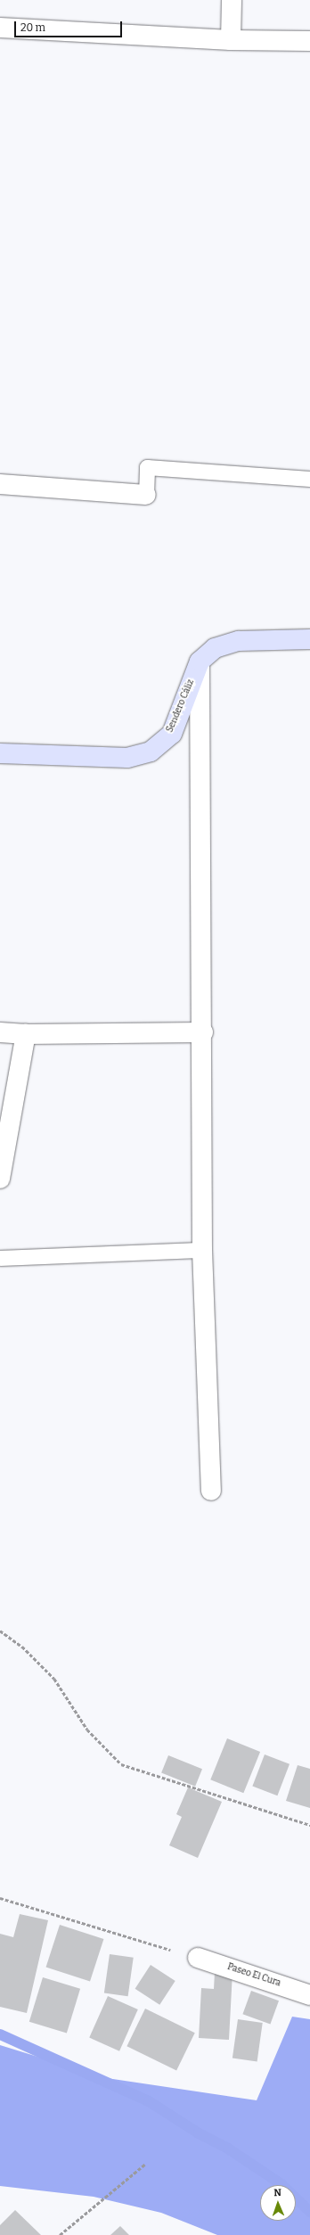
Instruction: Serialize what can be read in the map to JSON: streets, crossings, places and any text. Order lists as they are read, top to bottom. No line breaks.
{"streets":{"street":["Sendero Cáliz","Paseo El Cura"]},"scale_bar":"20 m","north":"top"}
